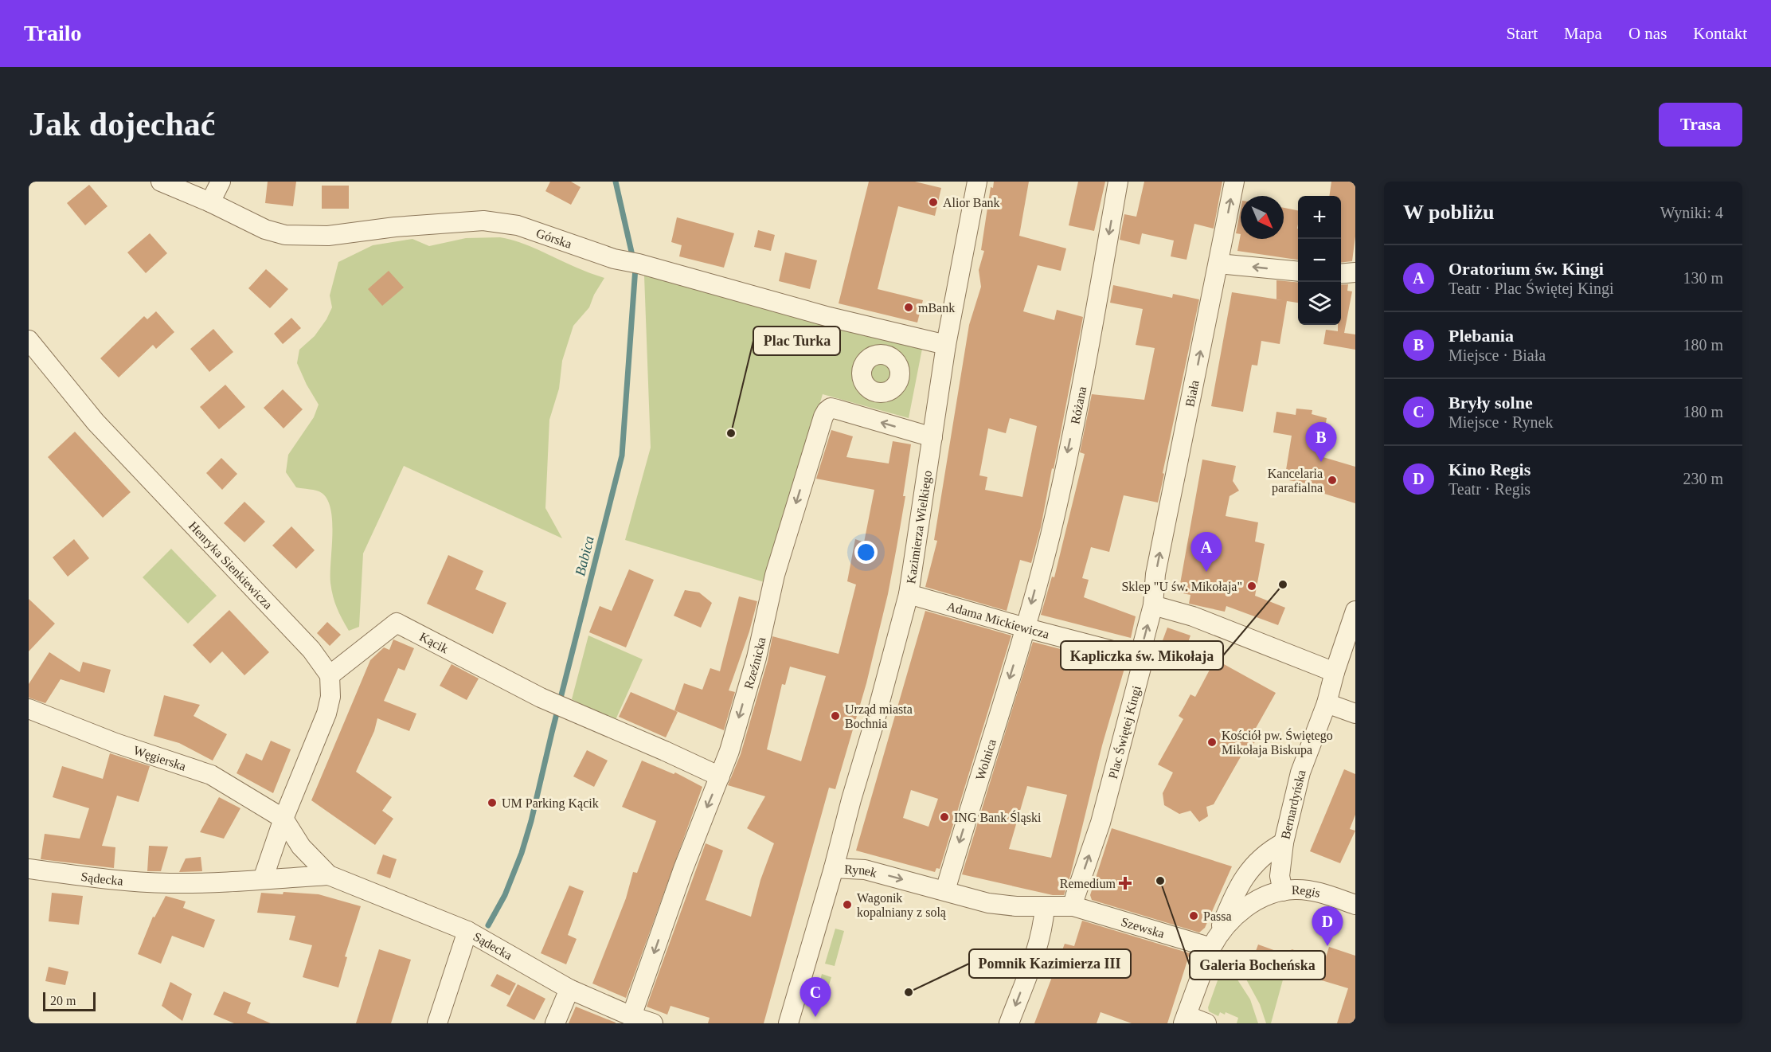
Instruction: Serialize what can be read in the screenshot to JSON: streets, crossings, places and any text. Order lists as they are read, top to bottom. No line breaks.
{"streets":{"street":["Górska","Biała","Różana","Kazimierza Wielkiego","Henryka Sienkiewicza","Adama Mickiewicza","Kącik","Rzeźnicka","Plac Świętej Kingi","Węgierska","Wolnica","Bernardyńska","Rynek","Sądecka","Regis","Szewska"]},"crossings":[["Górska","Kazimierza Wielkiego"],["Biała","Plac Świętej Kingi"],["Różana","Adama Mickiewicza"],["Różana","Wolnica"],["Kazimierza Wielkiego","Adama Mickiewicza"],["Kazimierza Wielkiego","Rzeźnicka"],["Kazimierza Wielkiego","Rynek"],["Henryka Sienkiewicza","Kącik"],["Adama Mickiewicza","Plac Świętej Kingi"],["Adama Mickiewicza","Wolnica"],["Kącik","Rzeźnicka"],["Rzeźnicka","Sądecka"],["Plac Świętej Kingi","Rynek"],["Plac Świętej Kingi","Szewska"],["Węgierska","Sądecka"],["Wolnica","Rynek"],["Bernardyńska","Regis"],["Rynek","Szewska"],["Regis","Szewska"]],"one_way":["Biała","Różana","Rzeźnicka","Wolnica"],"water":["Babica"],"places":{"other":["Alior Bank","mBank","Plac Turka","Kancelaria parafialna","Kapliczka św. Mikołaja","Sklep \"U św. Mikołaja\"","Urząd miasta Bochnia","Kościół pw. Świętego Mikołaja Biskupa","UM Parking Kącik","ING Bank Śląski","Galeria Bocheńska","Wagonik kopalniany z solą","Passa","Pomnik Kazimierza III"],"health":["Remedium"]},"scale_bar":"20 m","north":"bottom right","page":{"header":"Trailo","nav":["Start","Mapa","O nas","Kontakt"],"buttons":"Trasa","title":"Jak dojechać","heading":["W pobliżu","Wyniki: 4"],"map_buttons":["+","−"],"list":[{"mark":"A","name":"Oratorium św. Kingi","note":"Teatr · Plac Świętej Kingi","value":"130 m"},{"mark":"B","name":"Plebania","note":"Miejsce · Biała","value":"180 m"},{"mark":"C","name":"Bryły solne","note":"Miejsce · Rynek","value":"180 m"},{"mark":"D","name":"Kino Regis","note":"Teatr · Regis","value":"230 m"}],"pins":["B","A","D","C"],"scale":"20 m"}}
